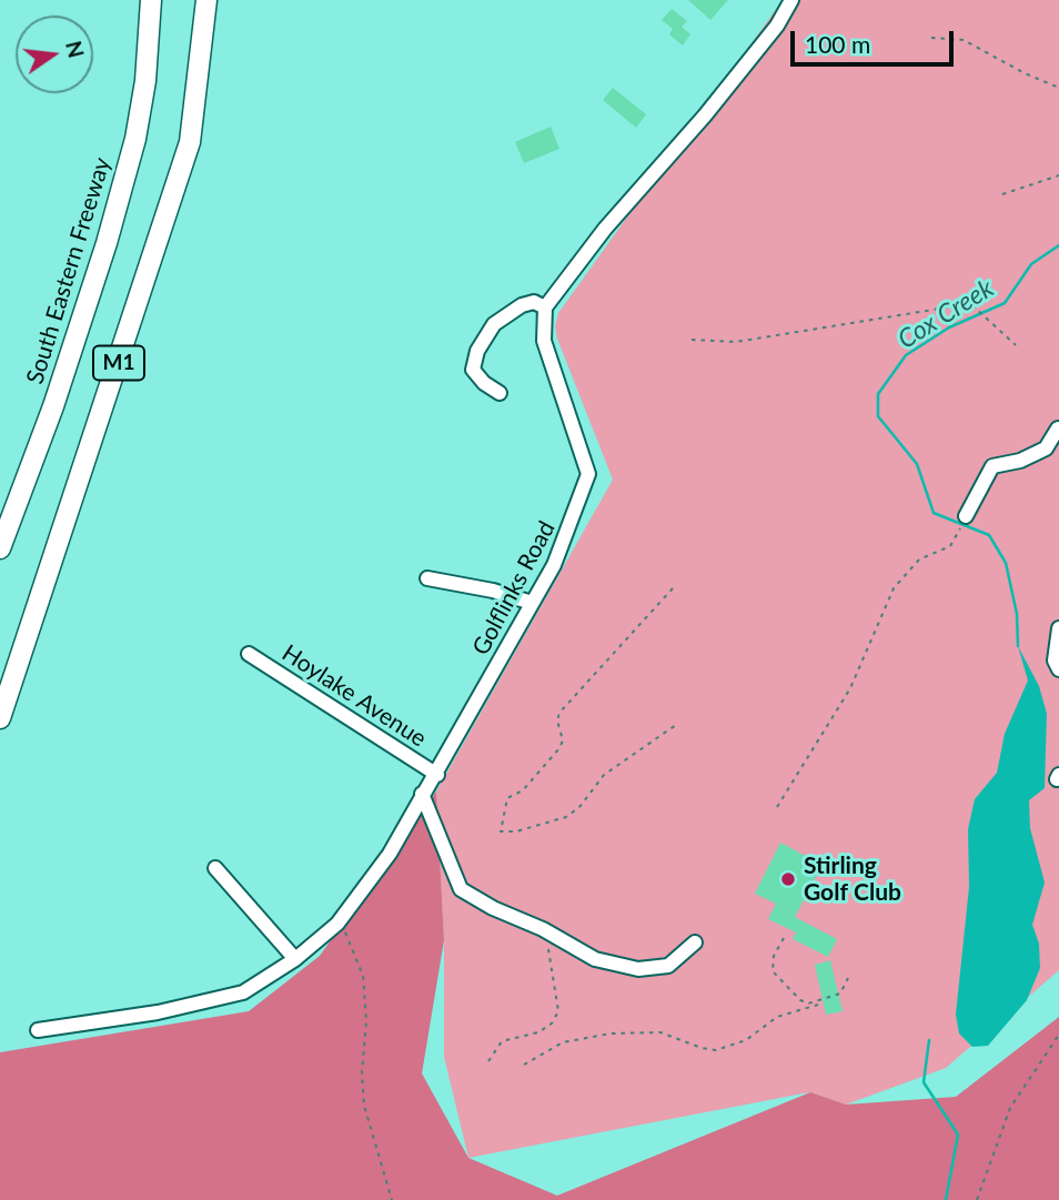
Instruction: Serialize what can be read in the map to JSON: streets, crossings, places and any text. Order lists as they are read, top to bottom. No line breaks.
{"streets":{"highway":["South Eastern Freeway","M1"],"street":["Golflinks Road","Hoylake Avenue"]},"crossings":[["Golflinks Road","Hoylake Avenue"]],"water":["Cox Creek"],"places":["Stirling Golf Club"],"scale_bar":"100 m","north":"right"}
